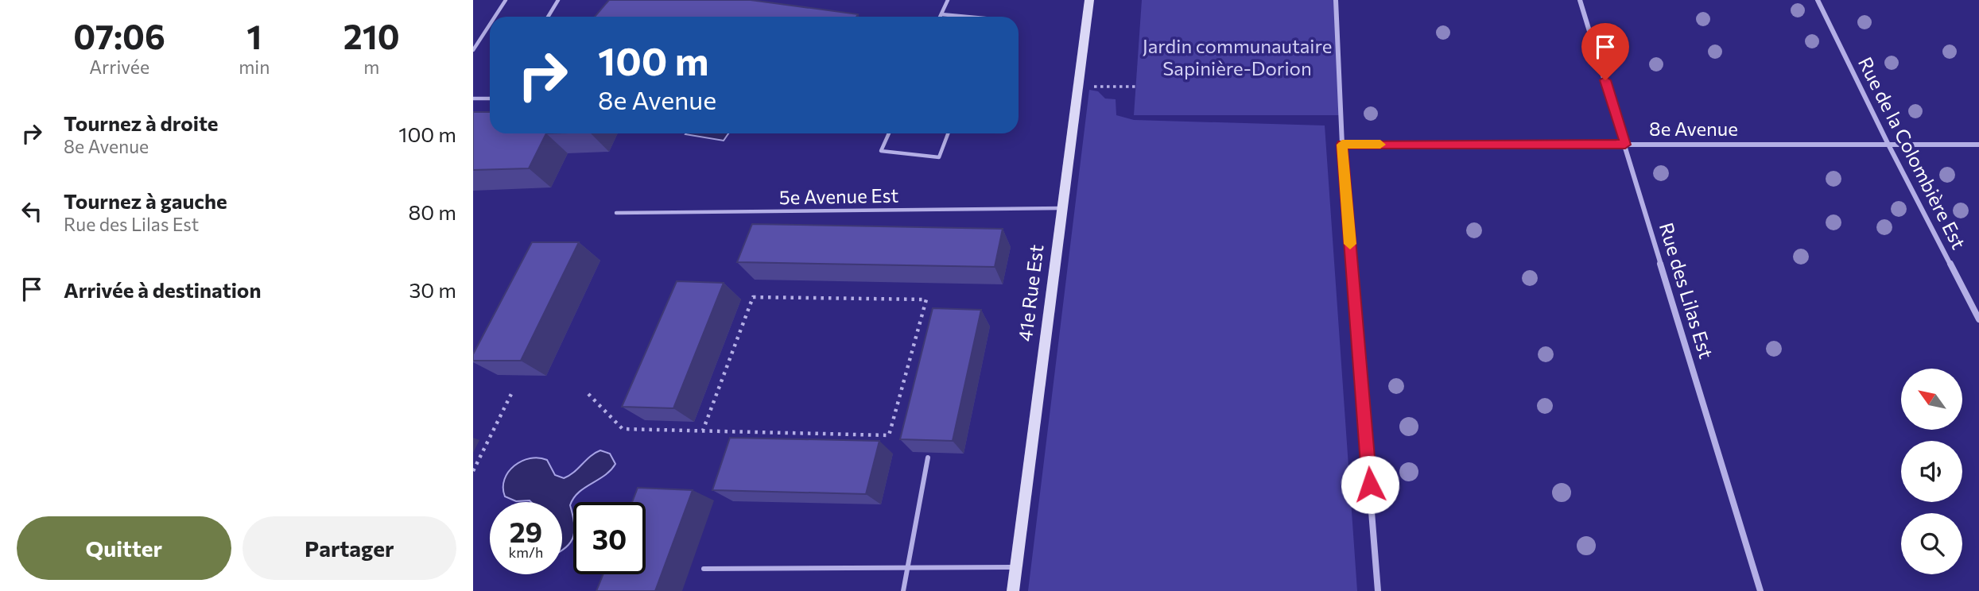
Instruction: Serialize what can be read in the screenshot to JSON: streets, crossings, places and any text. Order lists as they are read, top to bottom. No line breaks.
{"streets":{"street":["8e Avenue","Rue de la Colombière Est","Rue des Lilas Est","41e Rue Est"],"lane":["5e Avenue Est"]},"crossings":[["8e Avenue","Rue de la Colombière Est"],["8e Avenue","Rue des Lilas Est"],["5e Avenue Est","41e Rue Est"]],"parks":["Jardin communautaire Sapinière-Dorion"],"north":"top left","page":{"eta":["07:06","Arrivée","1","min","210","m"],"turn":["100 m","8e Avenue"],"list":[{"name":"Tournez à droite","note":"8e Avenue","value":"100 m"},{"name":"Tournez à gauche","note":"Rue des Lilas Est","value":"80 m"},{"name":"Arrivée à destination","value":"30 m"}],"speed":"29 km/h","limit":"30","buttons":["Quitter","Partager"]}}
